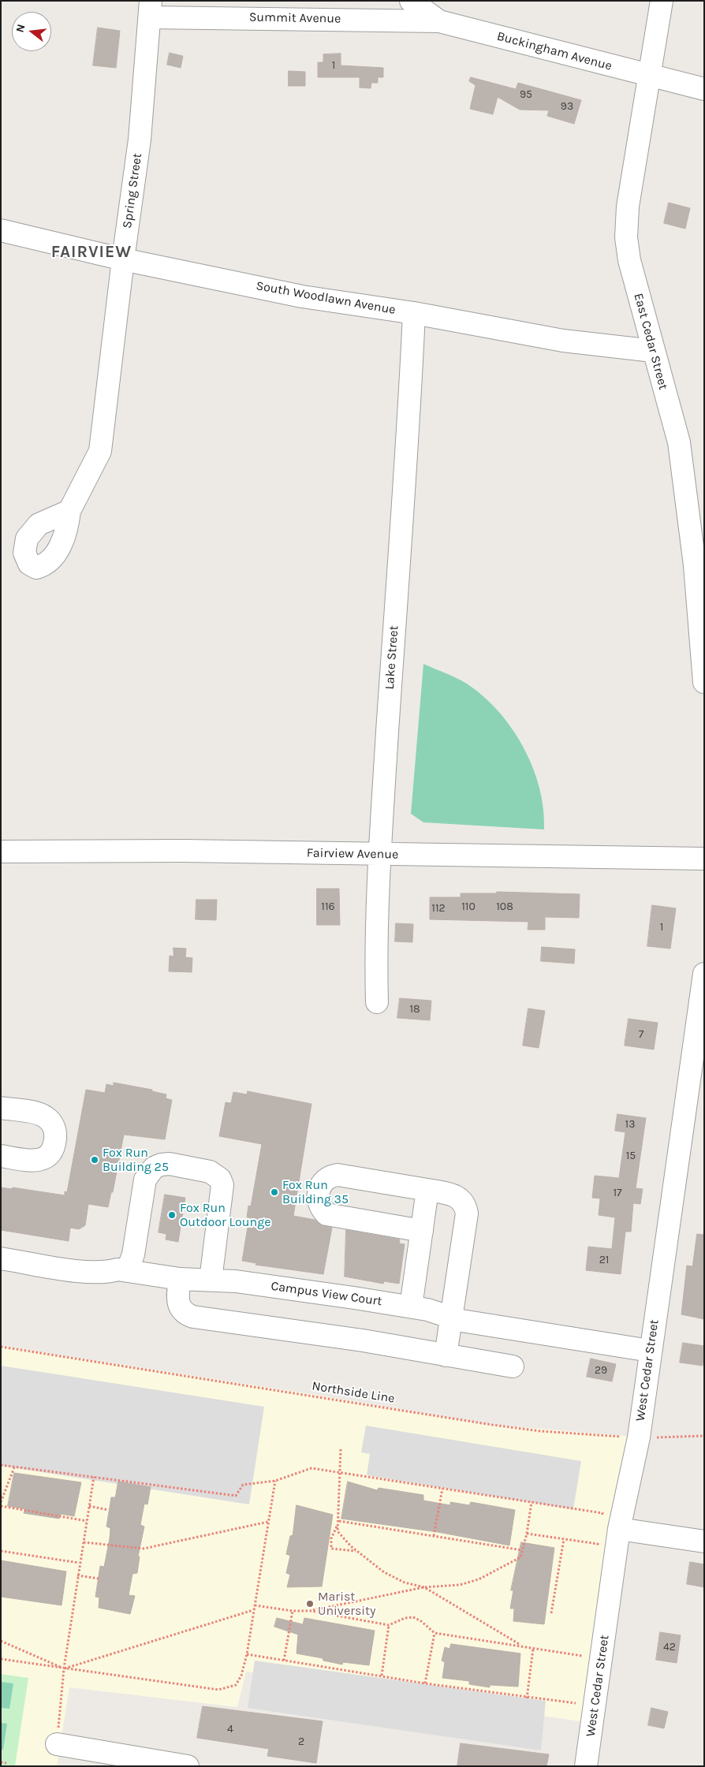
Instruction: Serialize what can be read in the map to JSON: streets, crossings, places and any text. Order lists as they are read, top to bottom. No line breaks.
{"streets":{"street":["Summit Avenue","Buckingham Avenue","Spring Street","South Woodlawn Avenue","East Cedar Street","Lake Street","Fairview Avenue","Campus View Court","West Cedar Street"],"path":["Northside Line"]},"crossings":[["Summit Avenue","Buckingham Avenue"],["Summit Avenue","Spring Street"],["Buckingham Avenue","East Cedar Street"],["Spring Street","South Woodlawn Avenue"],["South Woodlawn Avenue","East Cedar Street"],["South Woodlawn Avenue","Lake Street"],["Lake Street","Fairview Avenue"],["Campus View Court","West Cedar Street"],["West Cedar Street","Northside Line"]],"districts":["FAIRVIEW"],"places":["Fox Run Building 25","Fox Run Building 35","Fox Run Outdoor Lounge","Marist University"],"house_numbers":["1","95","93","116","110","108","112","1","18","7","13","15","17","21","29","42","4","2"],"north":"left"}
